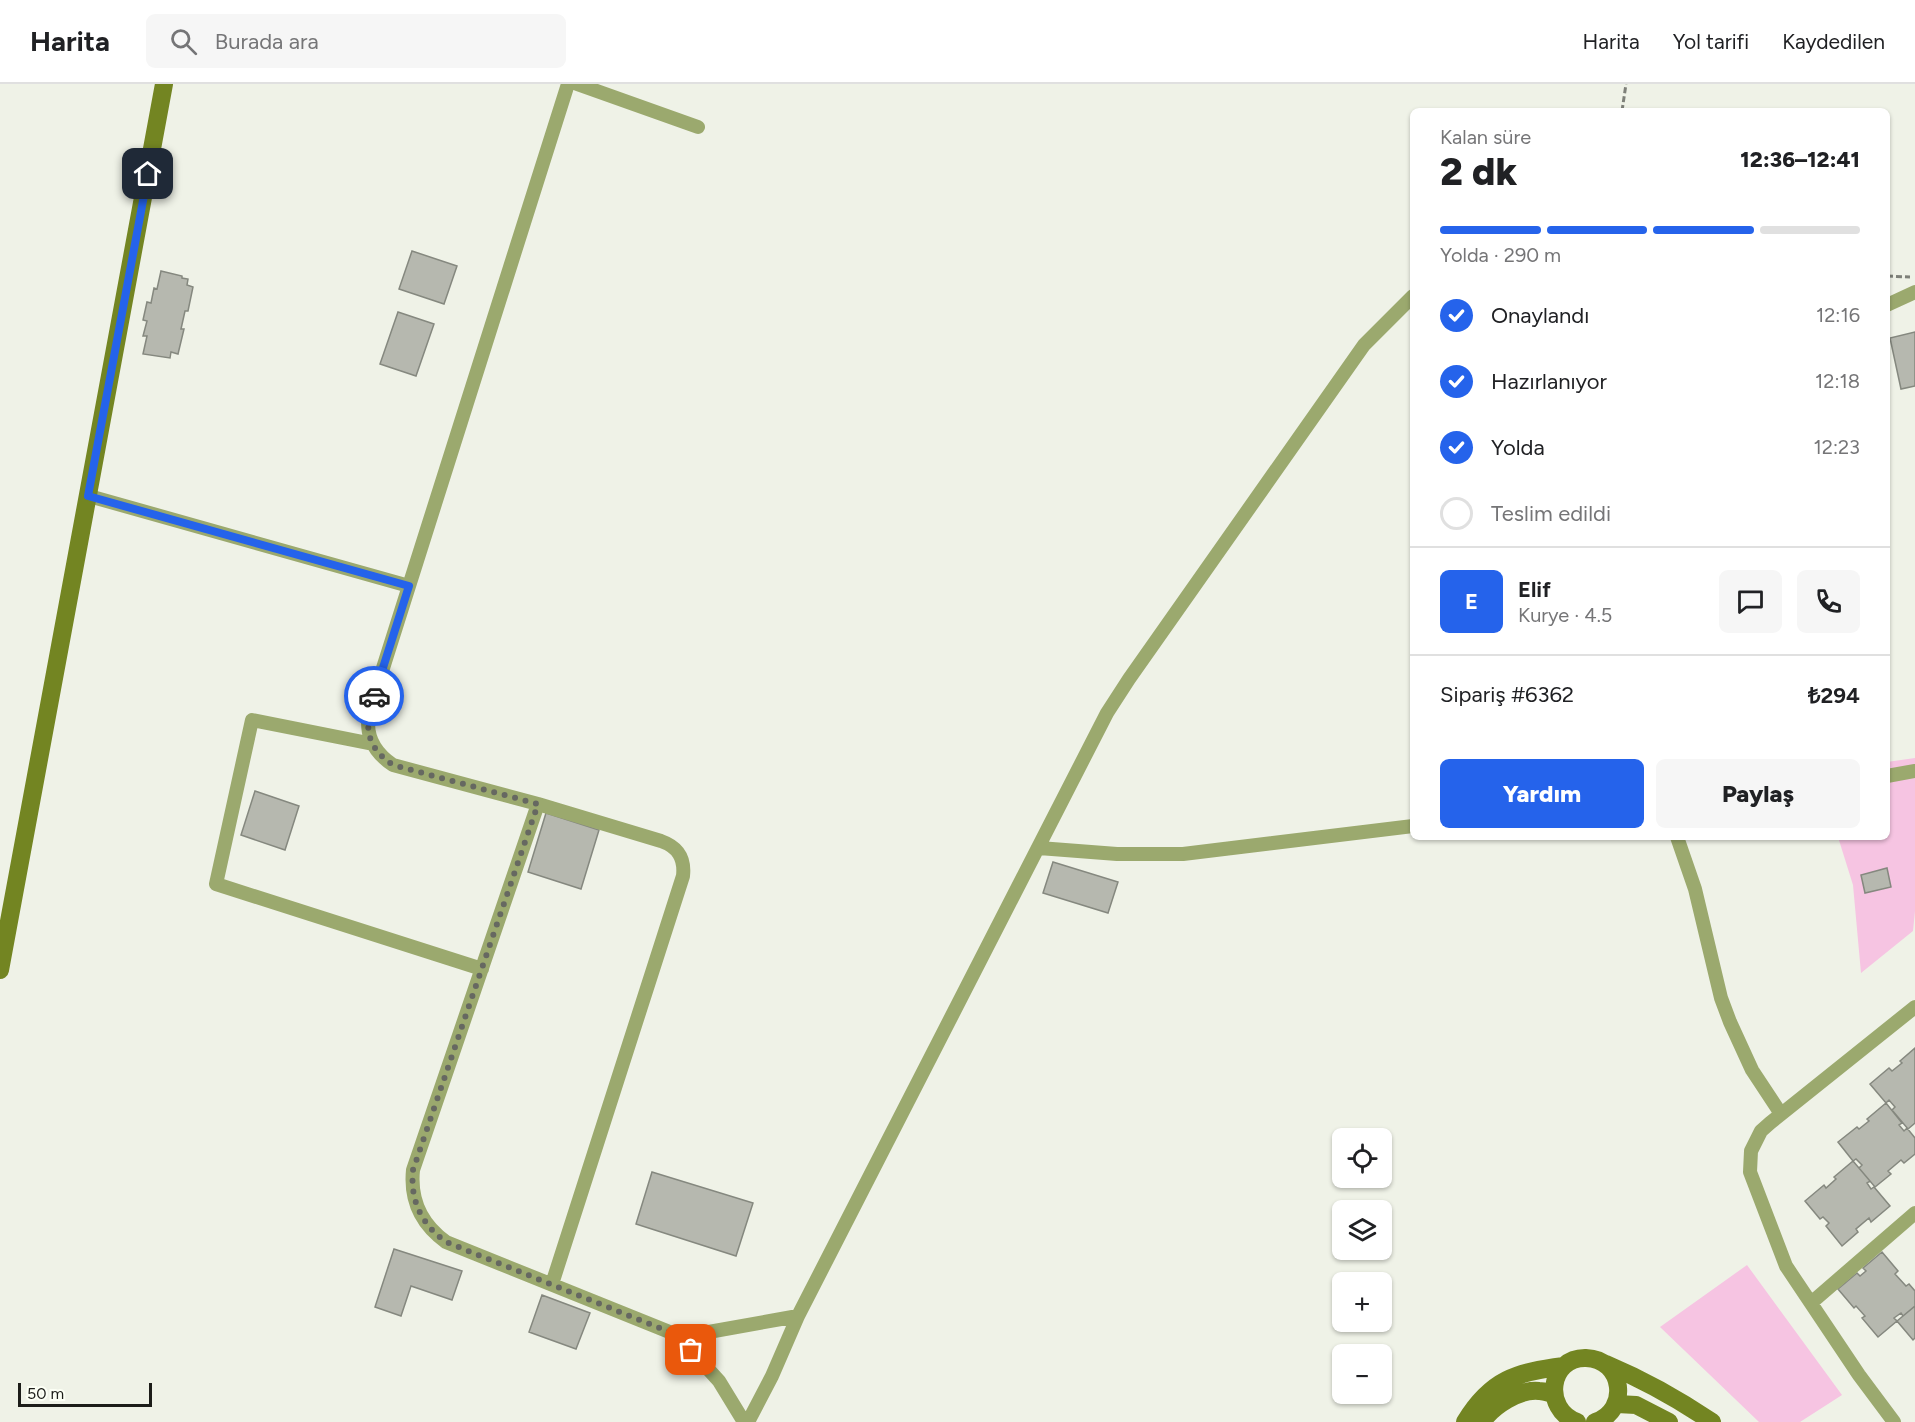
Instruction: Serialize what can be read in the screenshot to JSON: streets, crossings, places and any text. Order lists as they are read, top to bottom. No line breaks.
{"scale_bar":"50 m","page":{"header":"Harita","search":"Burada ara","nav":["Harita","Yol tarifi","Kaydedilen"],"heading":["2 dk","Kalan süre","12:36–12:41"],"panel":["Elif","Kurye · 4.5","Sipariş #6362","₺294"],"bar":"Yolda · 290 m","list":[["Onaylandı","12:16"],["Hazırlanıyor","12:18"],["Yolda","12:23"],"Teslim edildi"],"round":"E","buttons":["Yardım","Paylaş"],"map_buttons":["+","−"],"scale":"50 m"}}
